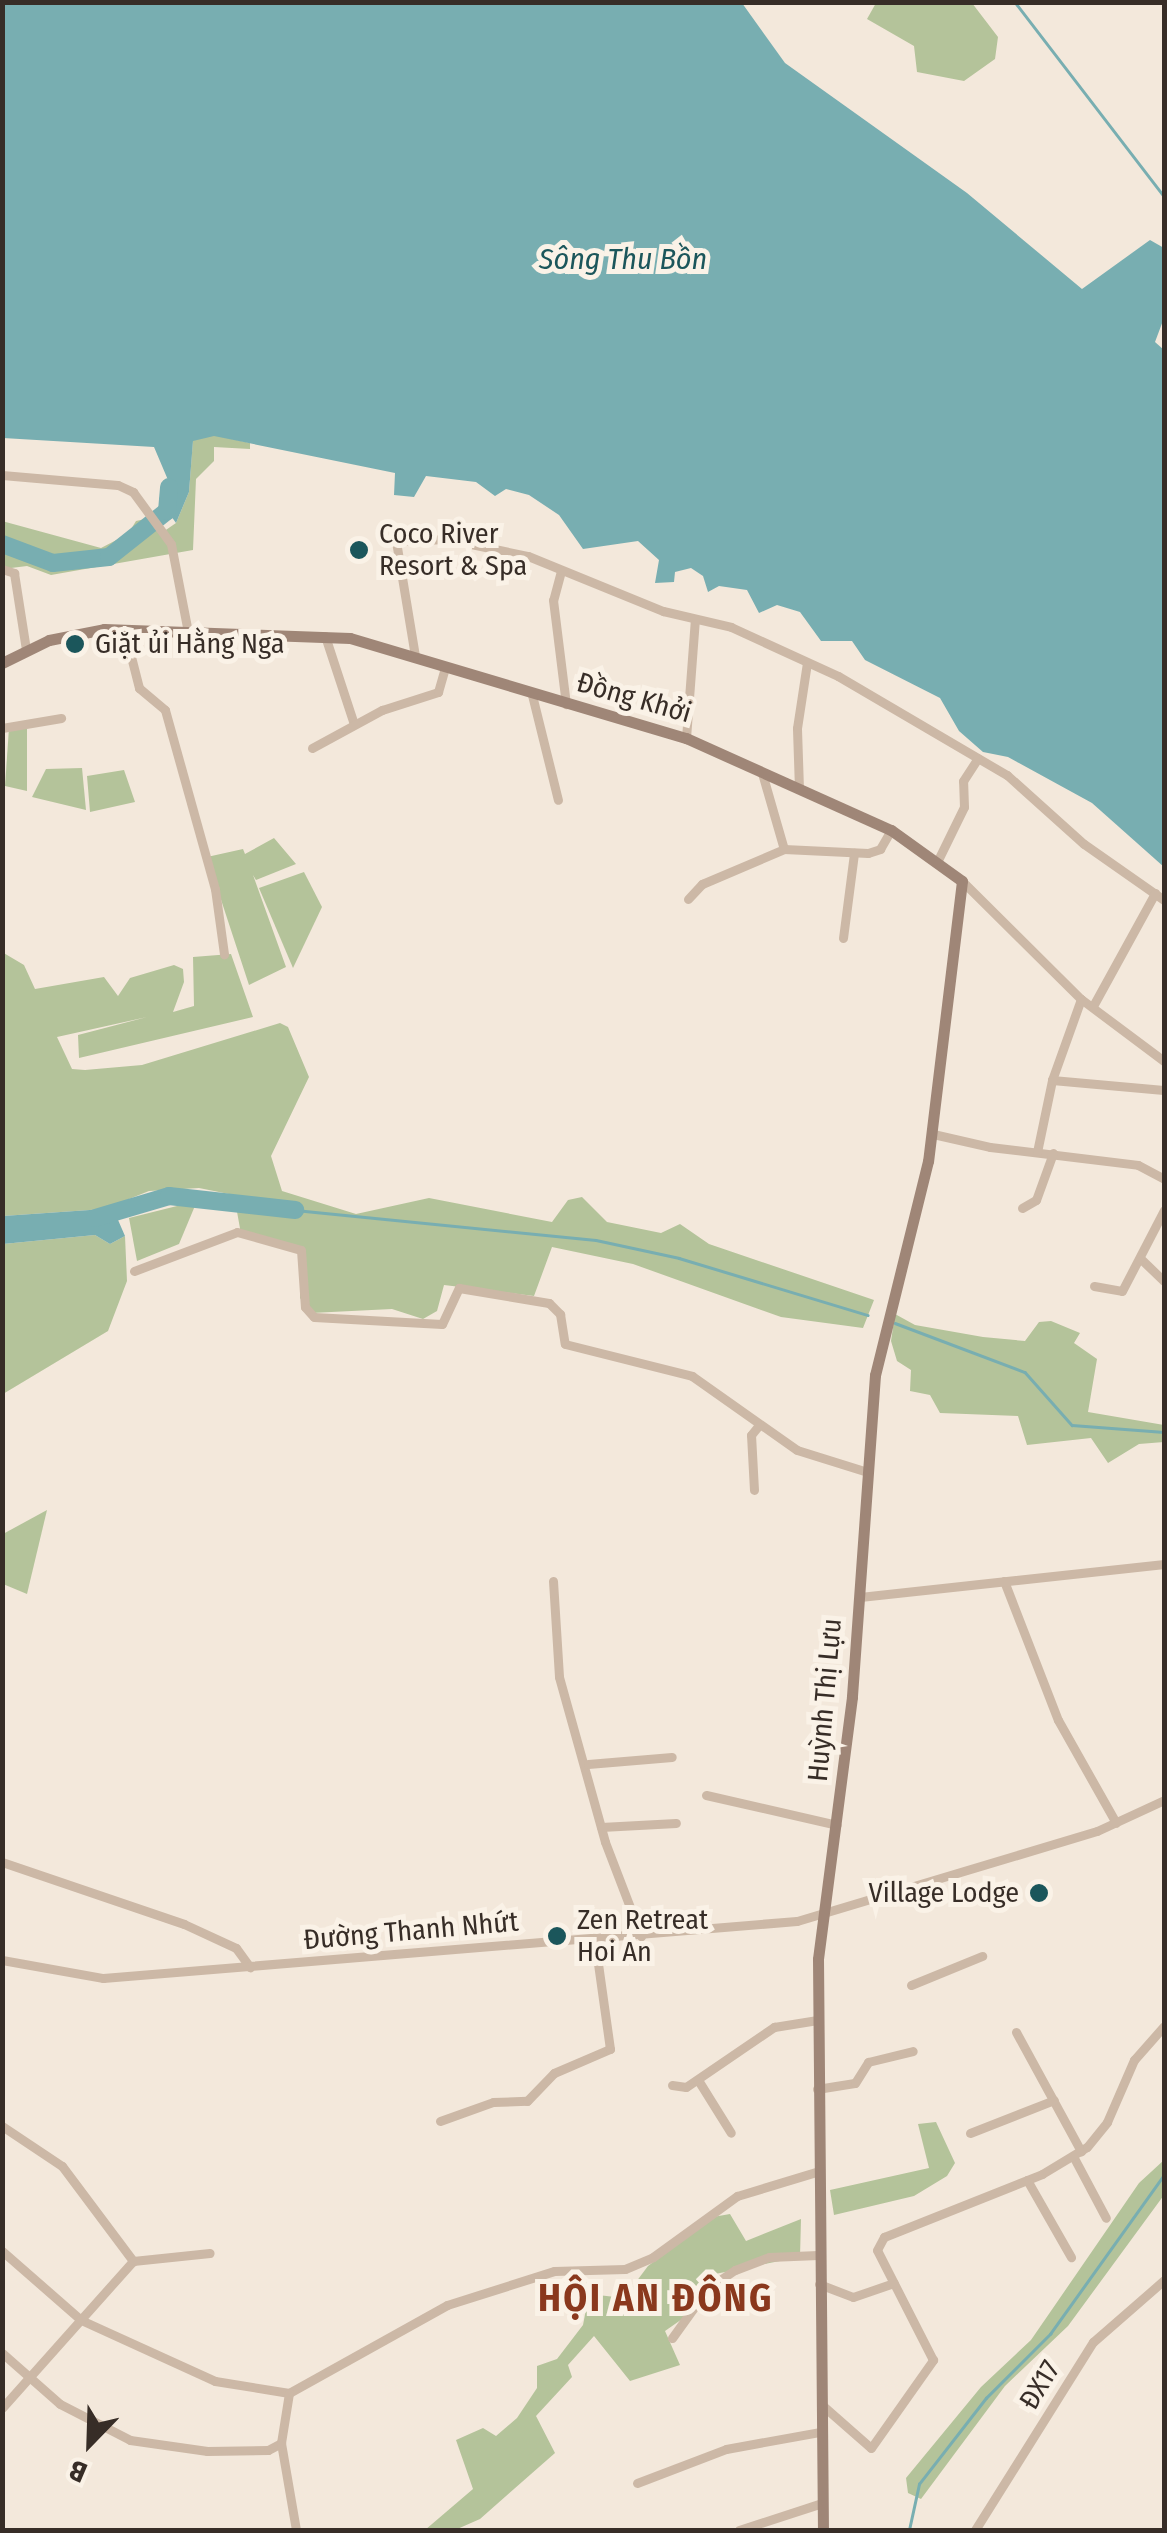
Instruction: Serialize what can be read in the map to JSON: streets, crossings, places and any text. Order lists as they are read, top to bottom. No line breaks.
{"streets":{"street":["Đồng Khởi","Huỳnh Thị Lựu","Đường Thanh Nhứt","ĐX17"]},"crossings":[["Đồng Khởi","Huỳnh Thị Lựu"],["Huỳnh Thị Lựu","Đường Thanh Nhứt"]],"districts":["HỘI AN ĐÔNG"],"water":["Sông Thu Bồn"],"places":["Coco River Resort & Spa","Giặt ủi Hằng Nga","Village Lodge","Zen Retreat Hoi An"],"north":"bottom left"}
